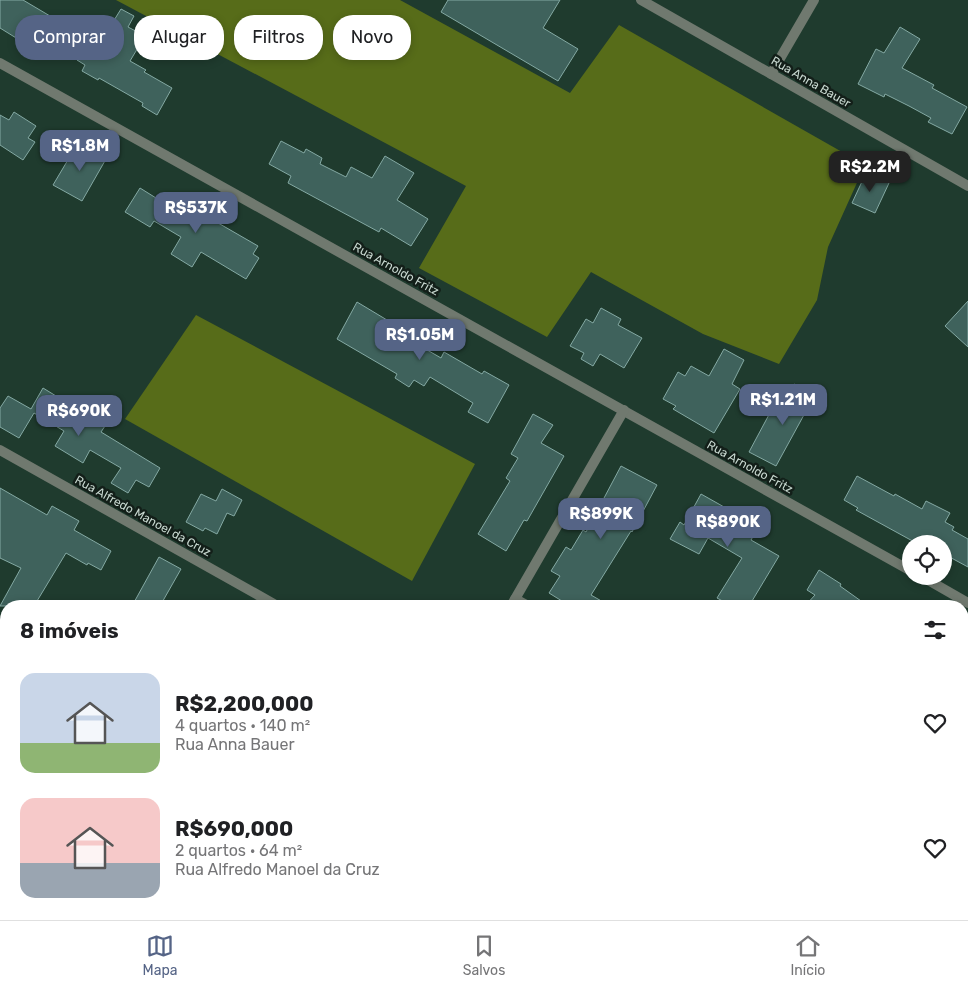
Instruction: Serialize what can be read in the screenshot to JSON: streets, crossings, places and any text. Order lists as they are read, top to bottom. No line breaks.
{"streets":{"street":["Rua Anna Bauer","Rua Arnoldo Fritz","Rua Alfredo Manoel da Cruz"]},"page":{"chip":["Comprar","Alugar","Filtros","Novo"],"price":["R$1.8M","R$2.2M","R$537K","R$1.05M","R$1.21M","R$690K","R$899K","R$890K"],"heading":"8 imóveis","list":[{"name":"R$2,200,000","note":"4 quartos · 140 m² · Rua Anna Bauer"},{"name":"R$690,000","note":"2 quartos · 64 m² · Rua Alfredo Manoel da Cruz"}],"tabs":["Mapa","Salvos","Início"]}}
